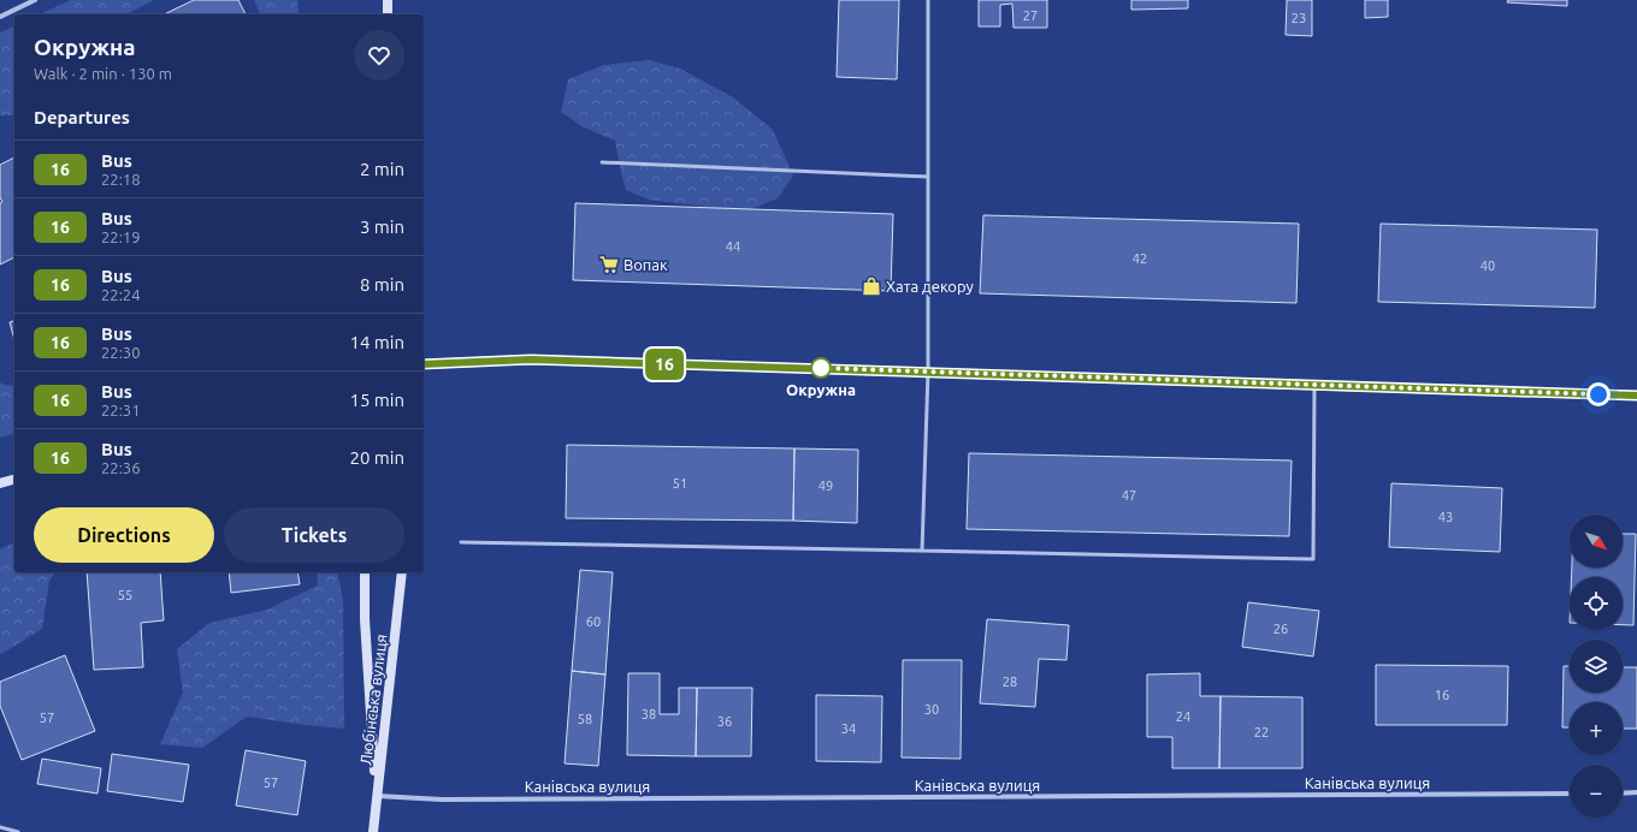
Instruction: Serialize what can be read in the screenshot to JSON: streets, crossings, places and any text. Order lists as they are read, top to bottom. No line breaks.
{"streets":{"main road":["Любінська вулиця"],"street":["Канівська вулиця"]},"crossings":[["Любінська вулиця","Канівська вулиця"]],"places":{"supermarket":["Вопак"],"shop":["Хата декору"],"other":["Окружна"]},"lines":["bus line 16"],"house_numbers":["27","23","44","42","40","51","49","47","43","55","60","26","28","16","30","38","24","57","58","36","34","22","57"],"north":"bottom right","page":{"on_map":"16","heading":[["Окружна","Walk · 2 min · 130 m"],"Departures"],"list":[{"mark":"16","name":"Bus","note":"22:18","value":"2 min"},{"mark":"16","name":"Bus","note":"22:19","value":"3 min"},{"mark":"16","name":"Bus","note":"22:24","value":"8 min"},{"mark":"16","name":"Bus","note":"22:30","value":"14 min"},{"mark":"16","name":"Bus","note":"22:31","value":"15 min"},{"mark":"16","name":"Bus","note":"22:36","value":"20 min"}],"buttons":["Directions","Tickets"],"map_buttons":["+","−"]}}
